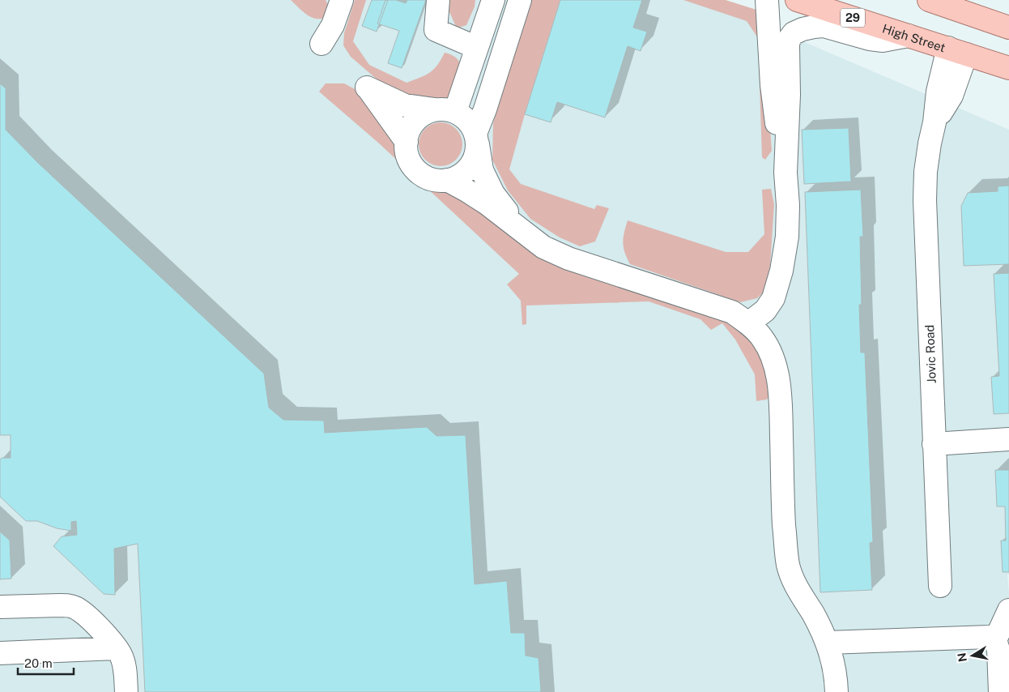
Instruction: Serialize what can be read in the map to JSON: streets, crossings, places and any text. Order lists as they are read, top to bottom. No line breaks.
{"streets":{"main road":["29","High Street"],"street":["Jovic Road"]},"crossings":[["High Street","Jovic Road"]],"scale_bar":"20 m","north":"left"}
